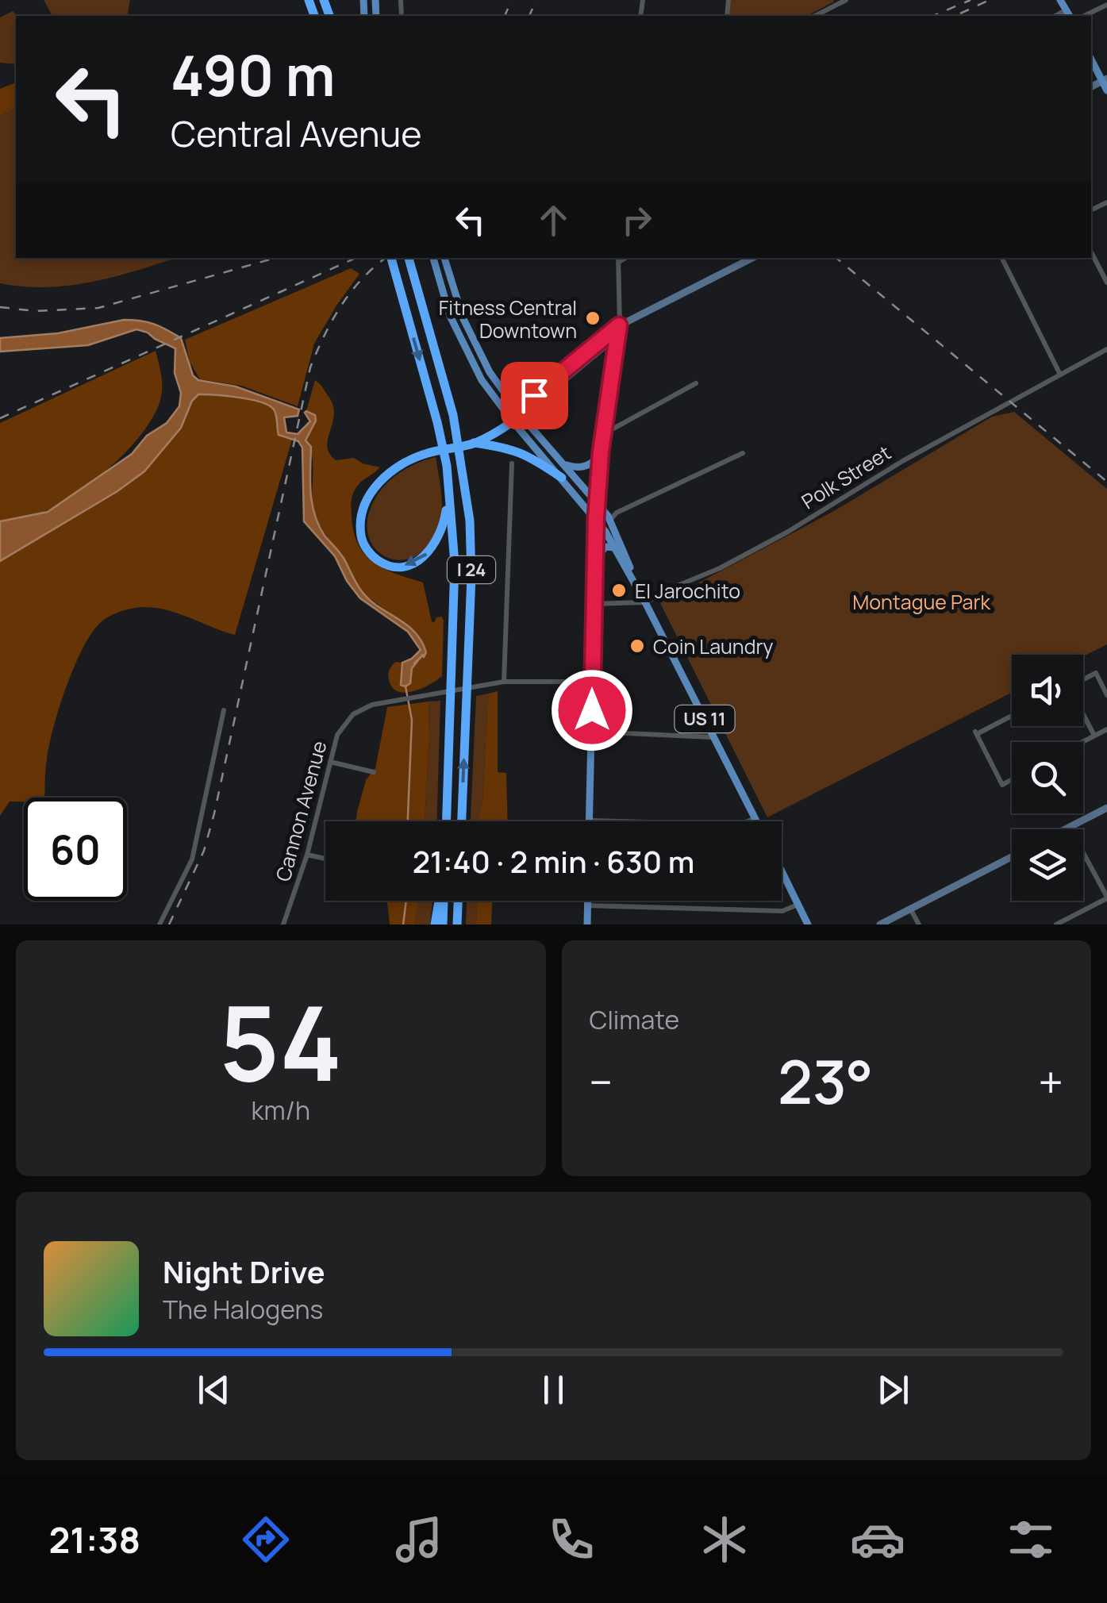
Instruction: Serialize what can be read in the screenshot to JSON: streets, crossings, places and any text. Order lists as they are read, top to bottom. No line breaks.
{"streets":{"highway":["I 24"],"main road":["US 11"],"street":["Polk Street","Cannon Avenue"]},"crossings":[["Polk Street","US 11"]],"parks":["Montague Park"],"places":["Fitness Central Downtown","El Jarochito","Coin Laundry"],"page":{"turn":["490 m","Central Avenue"],"limit":"60","trip":"21:40 · 2 min · 630 m","tile":[["54","km/h"],"Climate"],"heat":["−","23°","+"],"song":["Night Drive","The Halogens"],"tabs":"21:38"}}
